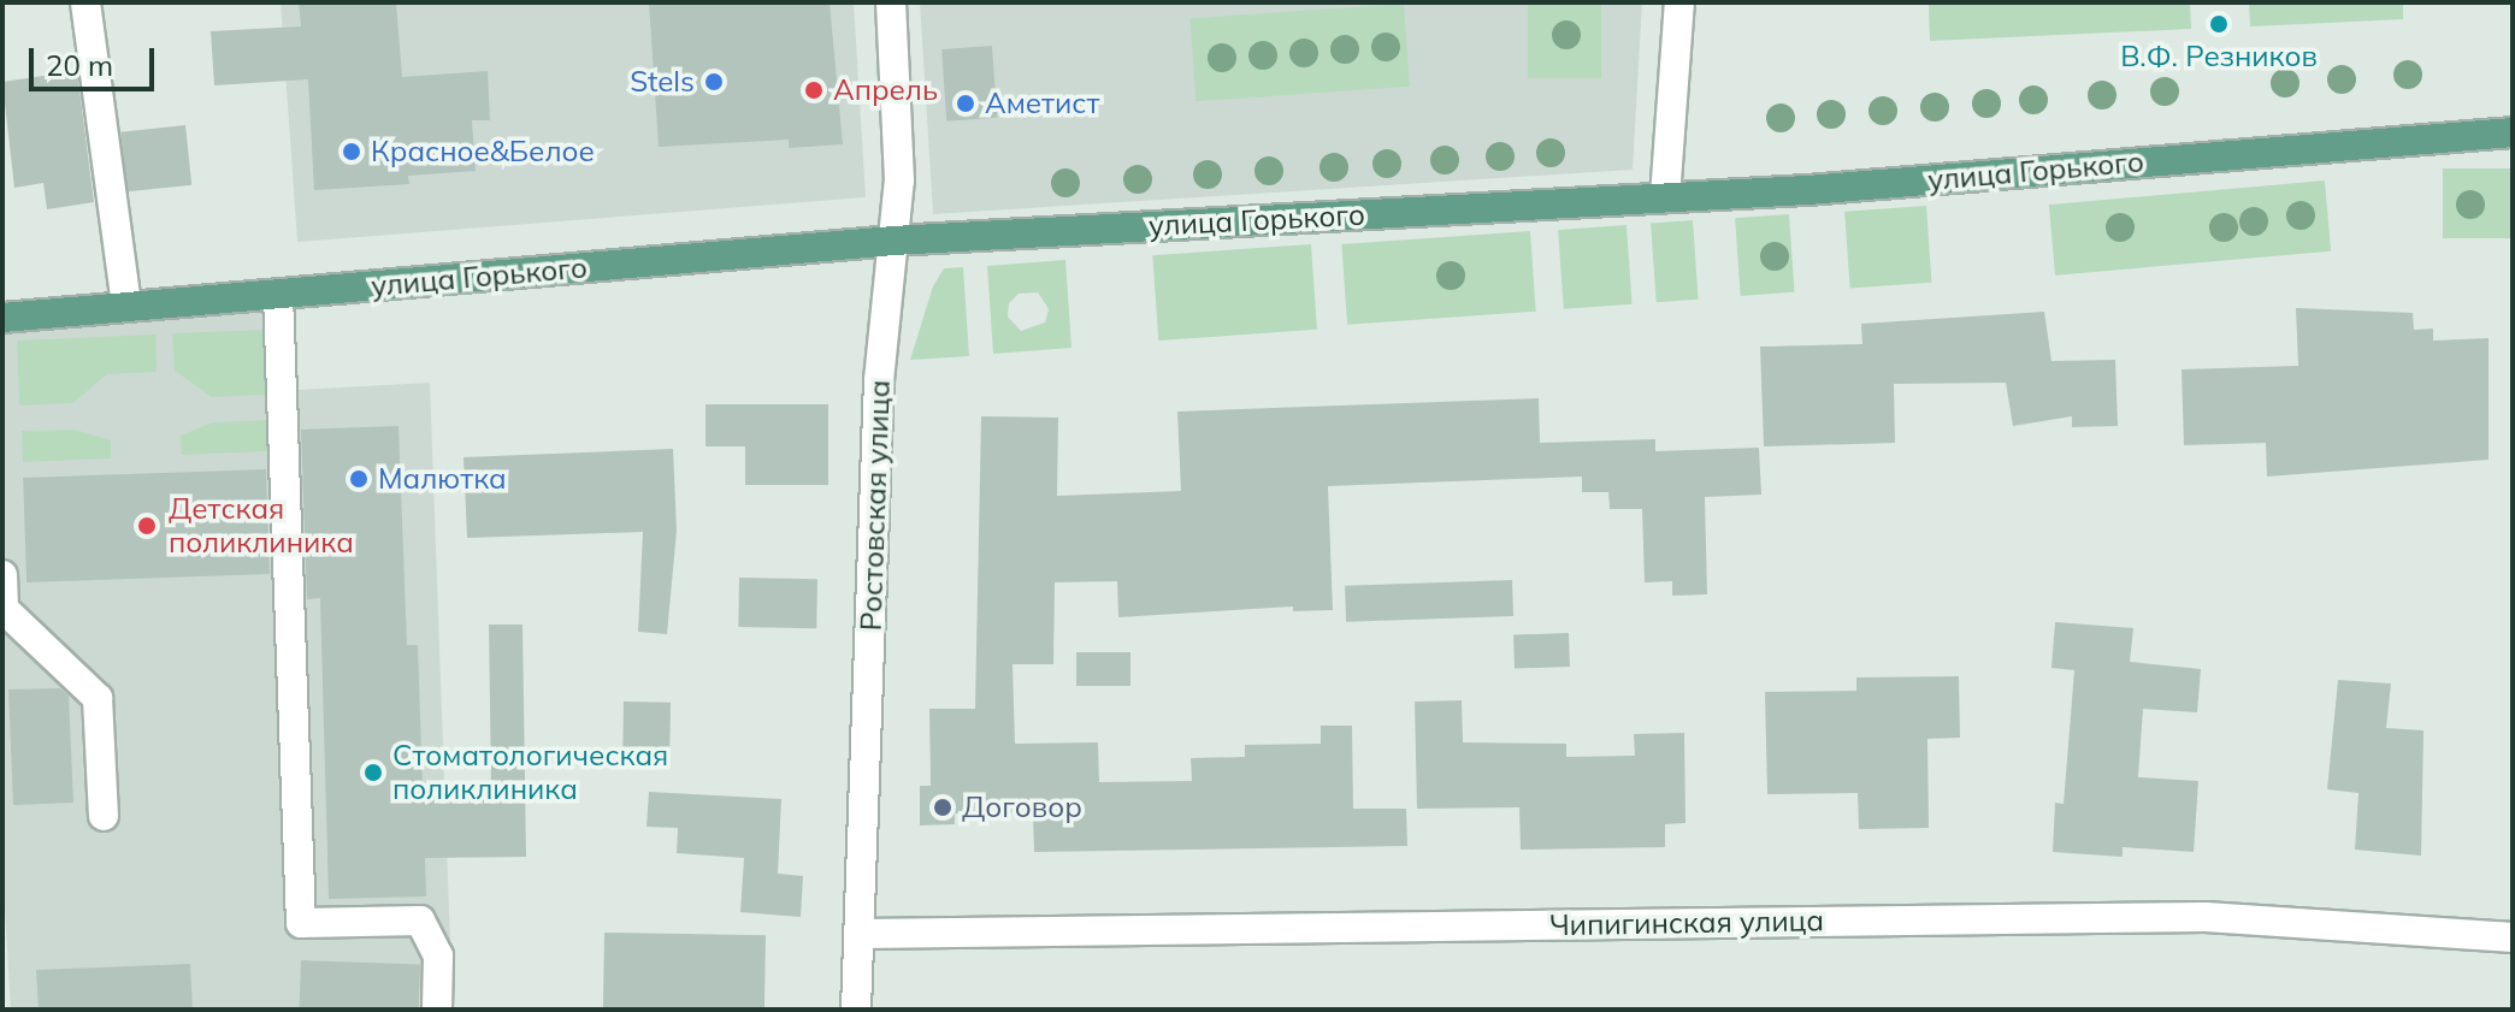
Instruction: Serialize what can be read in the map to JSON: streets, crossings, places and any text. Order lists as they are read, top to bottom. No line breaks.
{"streets":{"main road":["улица Горького"],"street":["Ростовская улица","Чипигинская улица"]},"crossings":[["улица Горького","Ростовская улица"],["Ростовская улица","Чипигинская улица"]],"places":["В.Ф. Резников","Stels","Апрель","Аметист","Красное&Белое","Малютка","Детская поликлиника","Стоматологическая поликлиника","Договор"],"scale_bar":"20 m"}
